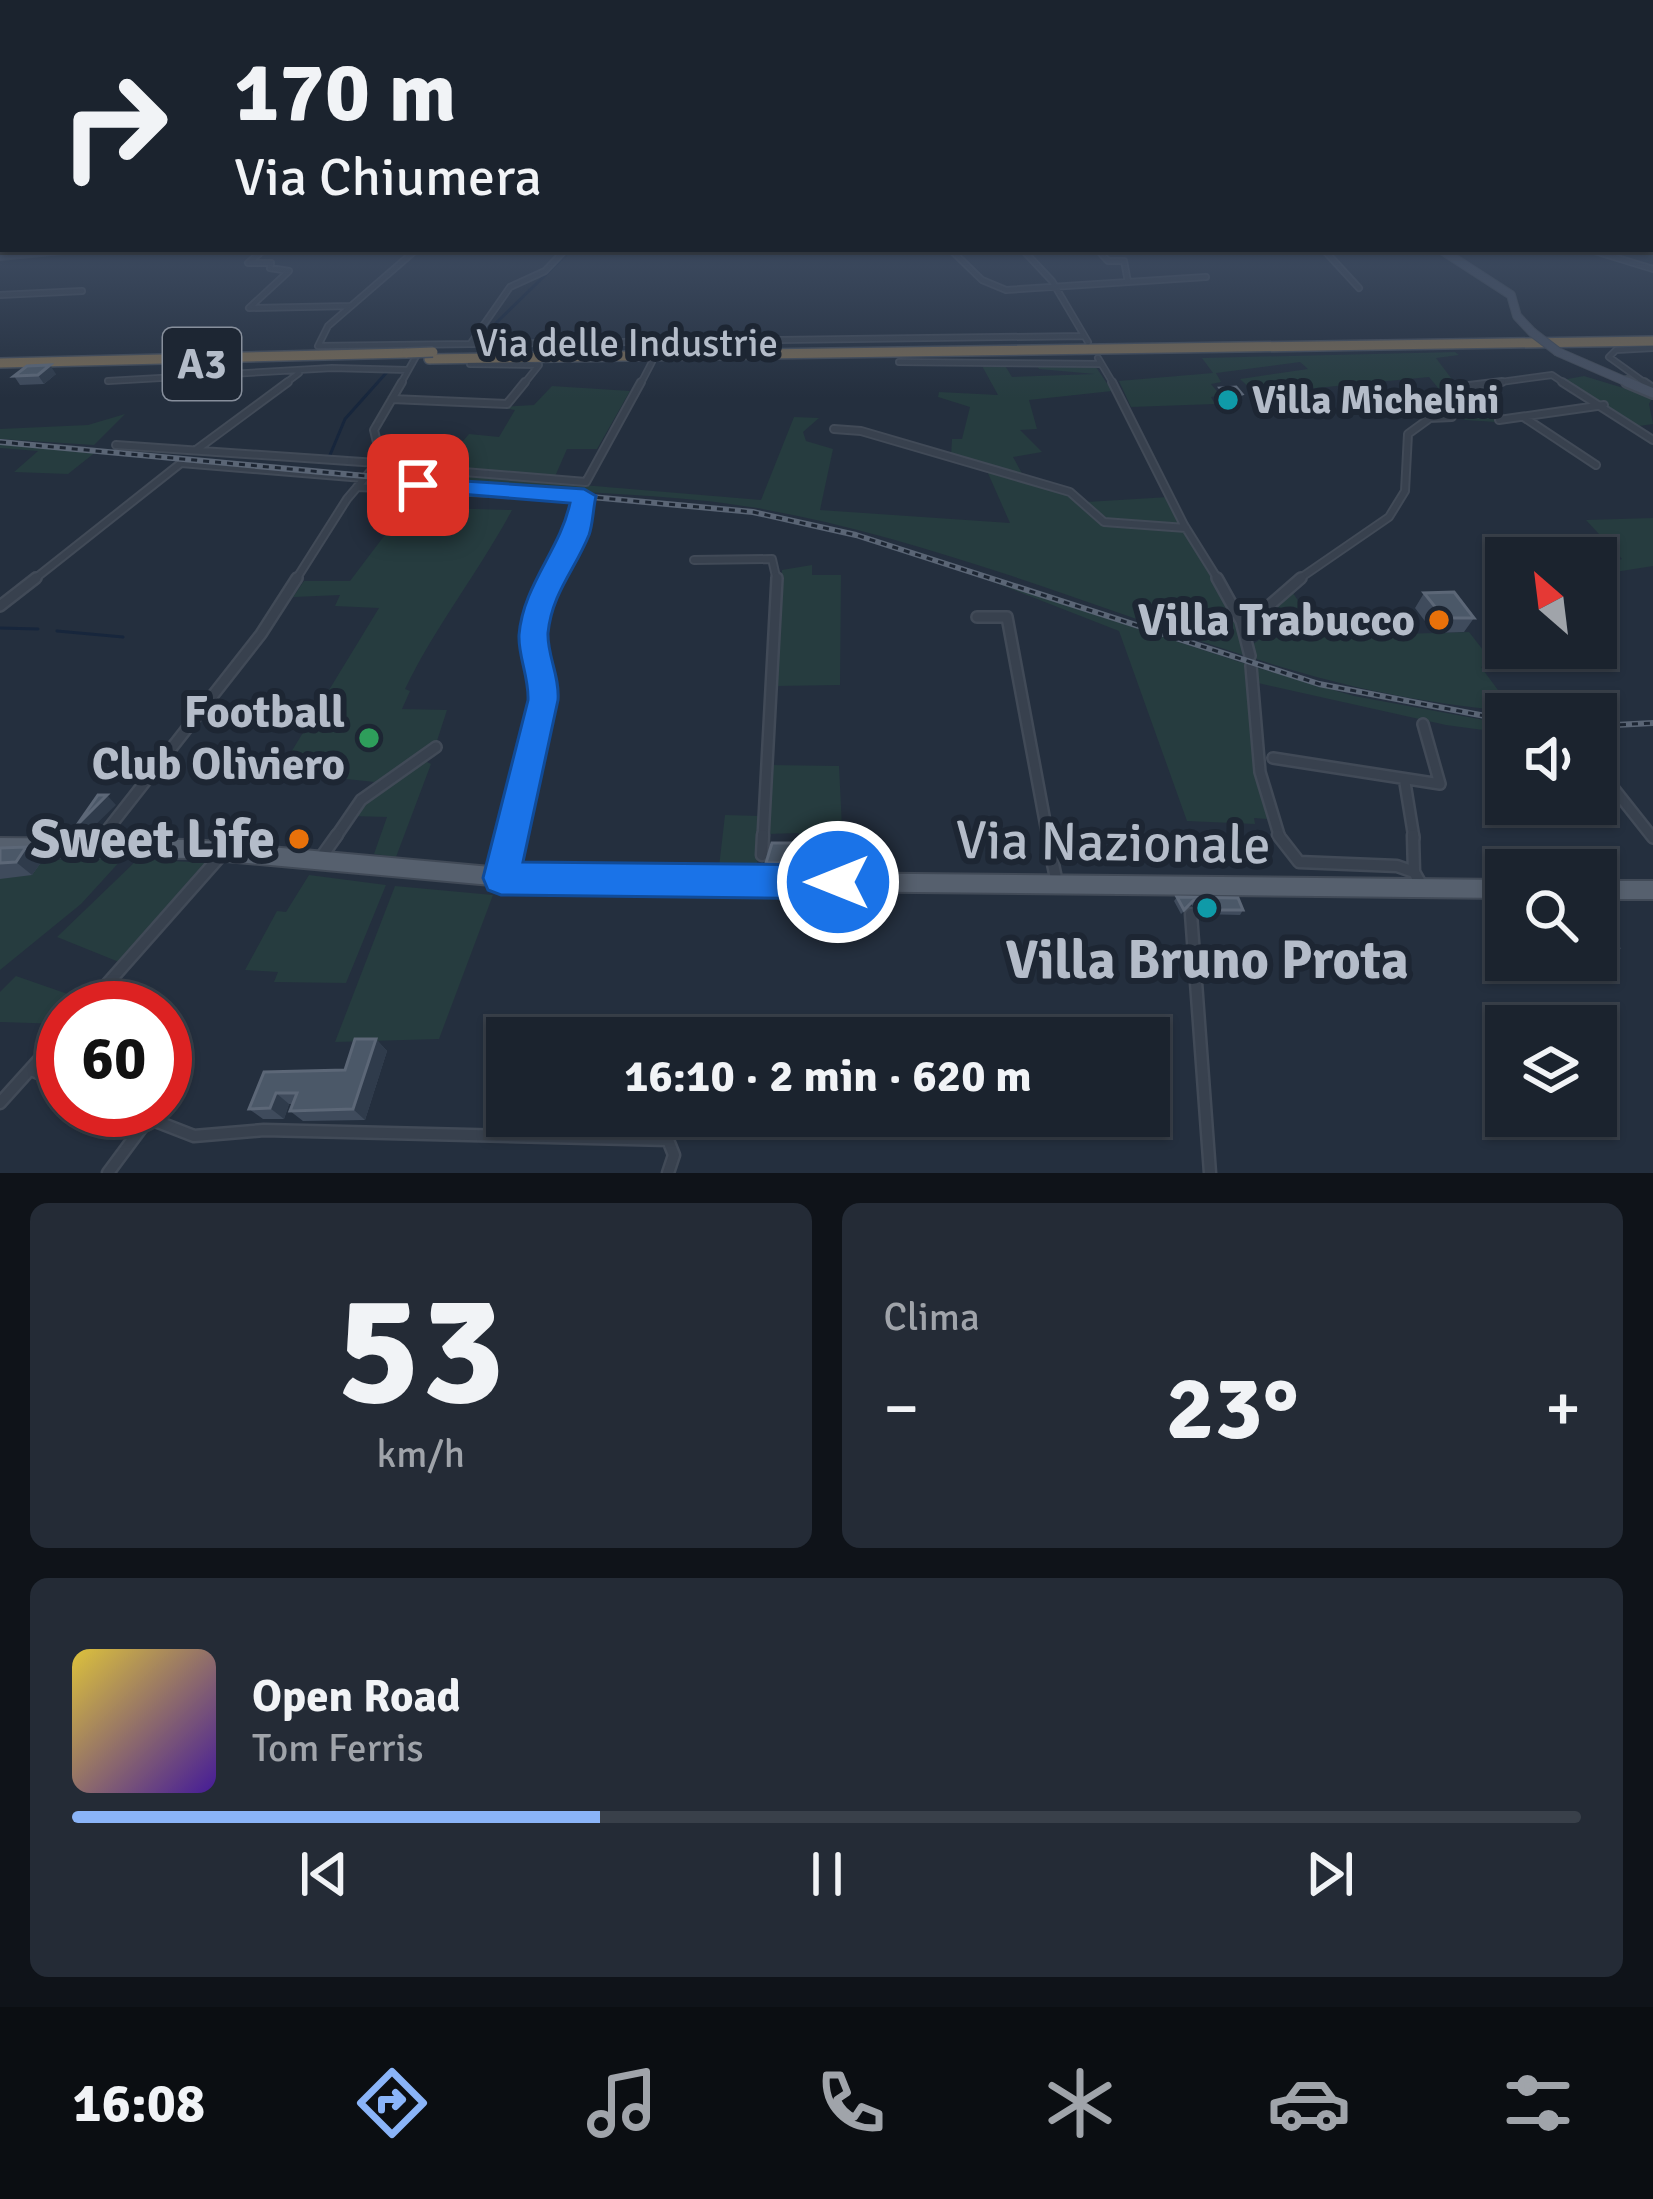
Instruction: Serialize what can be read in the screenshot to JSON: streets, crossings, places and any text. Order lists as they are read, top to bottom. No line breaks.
{"streets":{"highway":["A3"],"main road":["Via Nazionale"],"street":["Via delle Industrie"]},"places":["Villa Michelini","Villa Trabucco","Football Club Oliviero","Sweet Life","Villa Bruno Prota"],"north":"top left","page":{"turn":["170 m","Via Chiumera"],"limit":"60","trip":"16:10 · 2 min · 620 m","tile":[["53","km/h"],"Clima"],"heat":["−","23°","+"],"song":["Open Road","Tom Ferris"],"tabs":"16:08"}}
